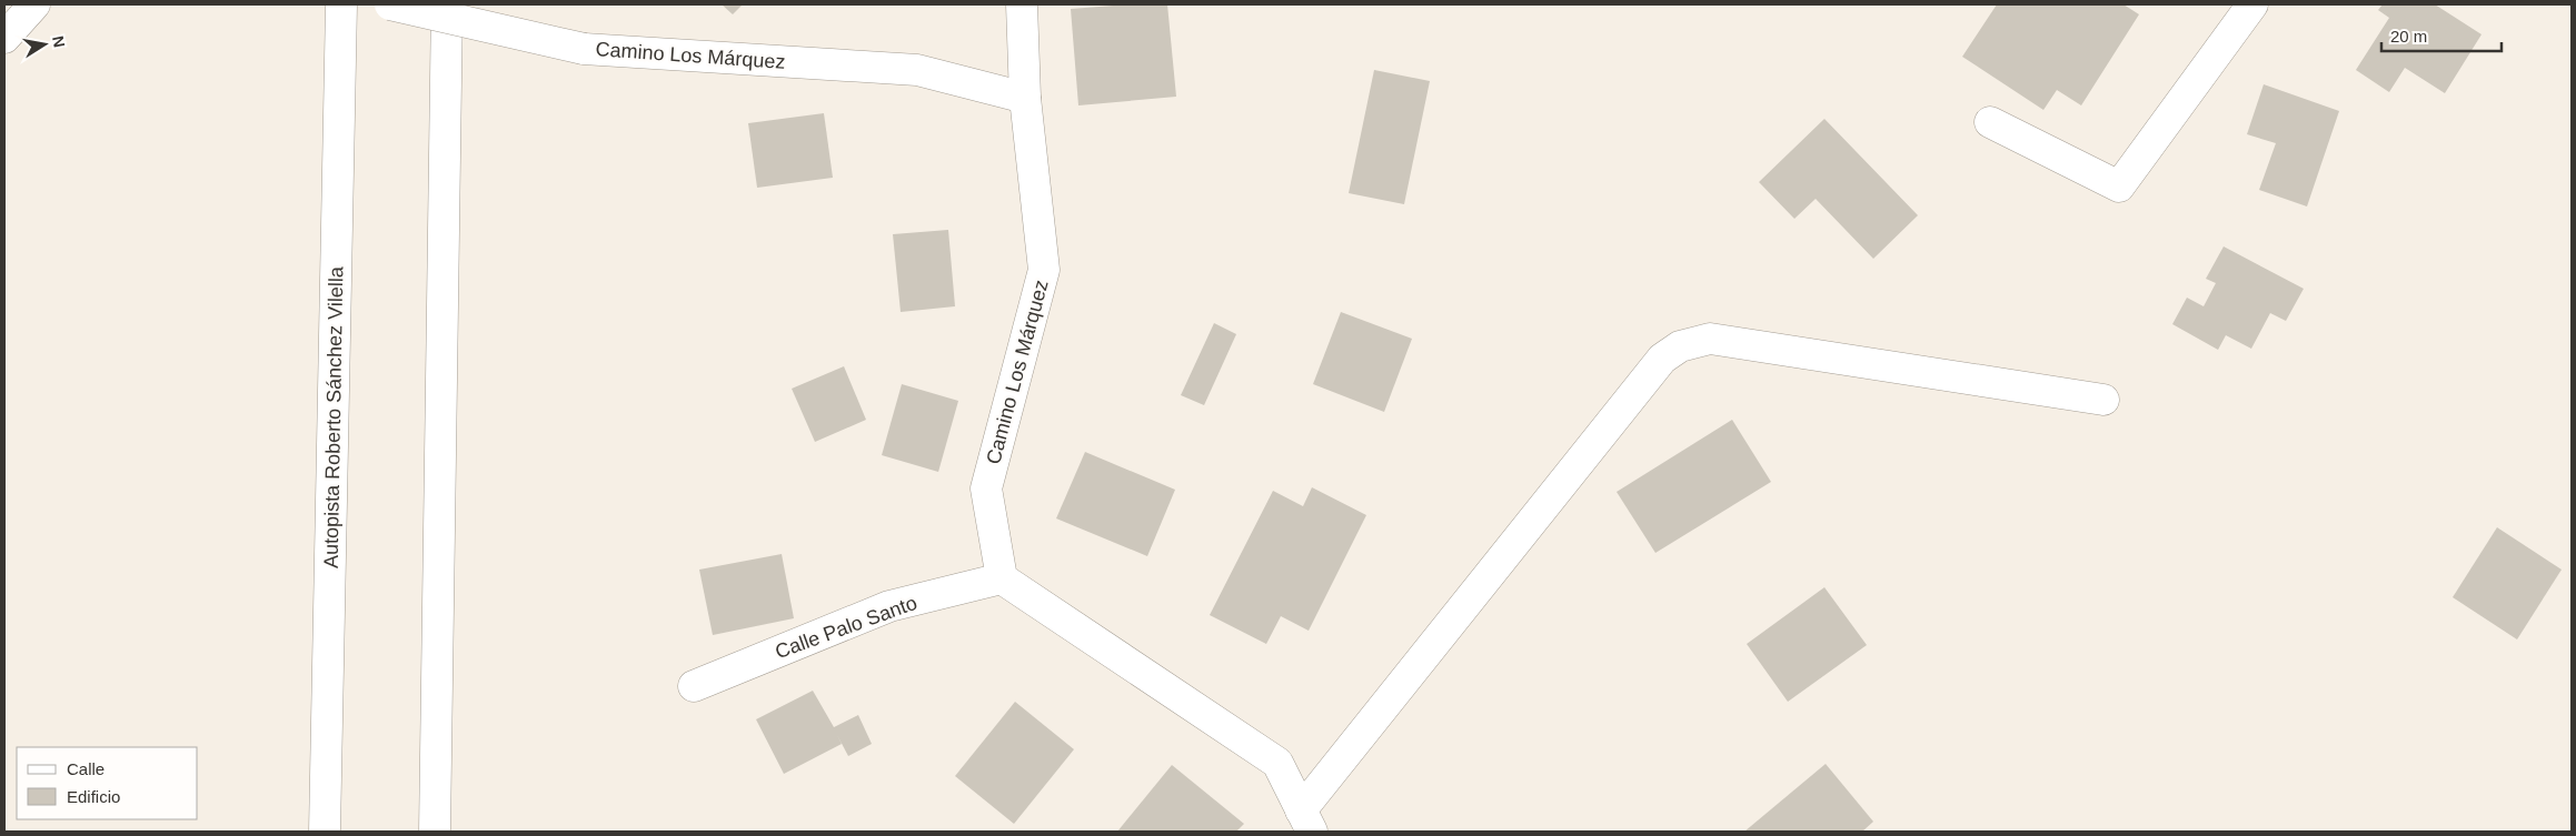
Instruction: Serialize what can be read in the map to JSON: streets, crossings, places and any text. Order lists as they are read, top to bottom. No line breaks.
{"streets":{"main road":["Camino Los Márquez","Autopista Roberto Sánchez Vilella","Calle Palo Santo"]},"crossings":[["Camino Los Márquez","Calle Palo Santo"]],"legend":["Calle","Edificio"],"scale_bar":"20 m","north":"right"}
